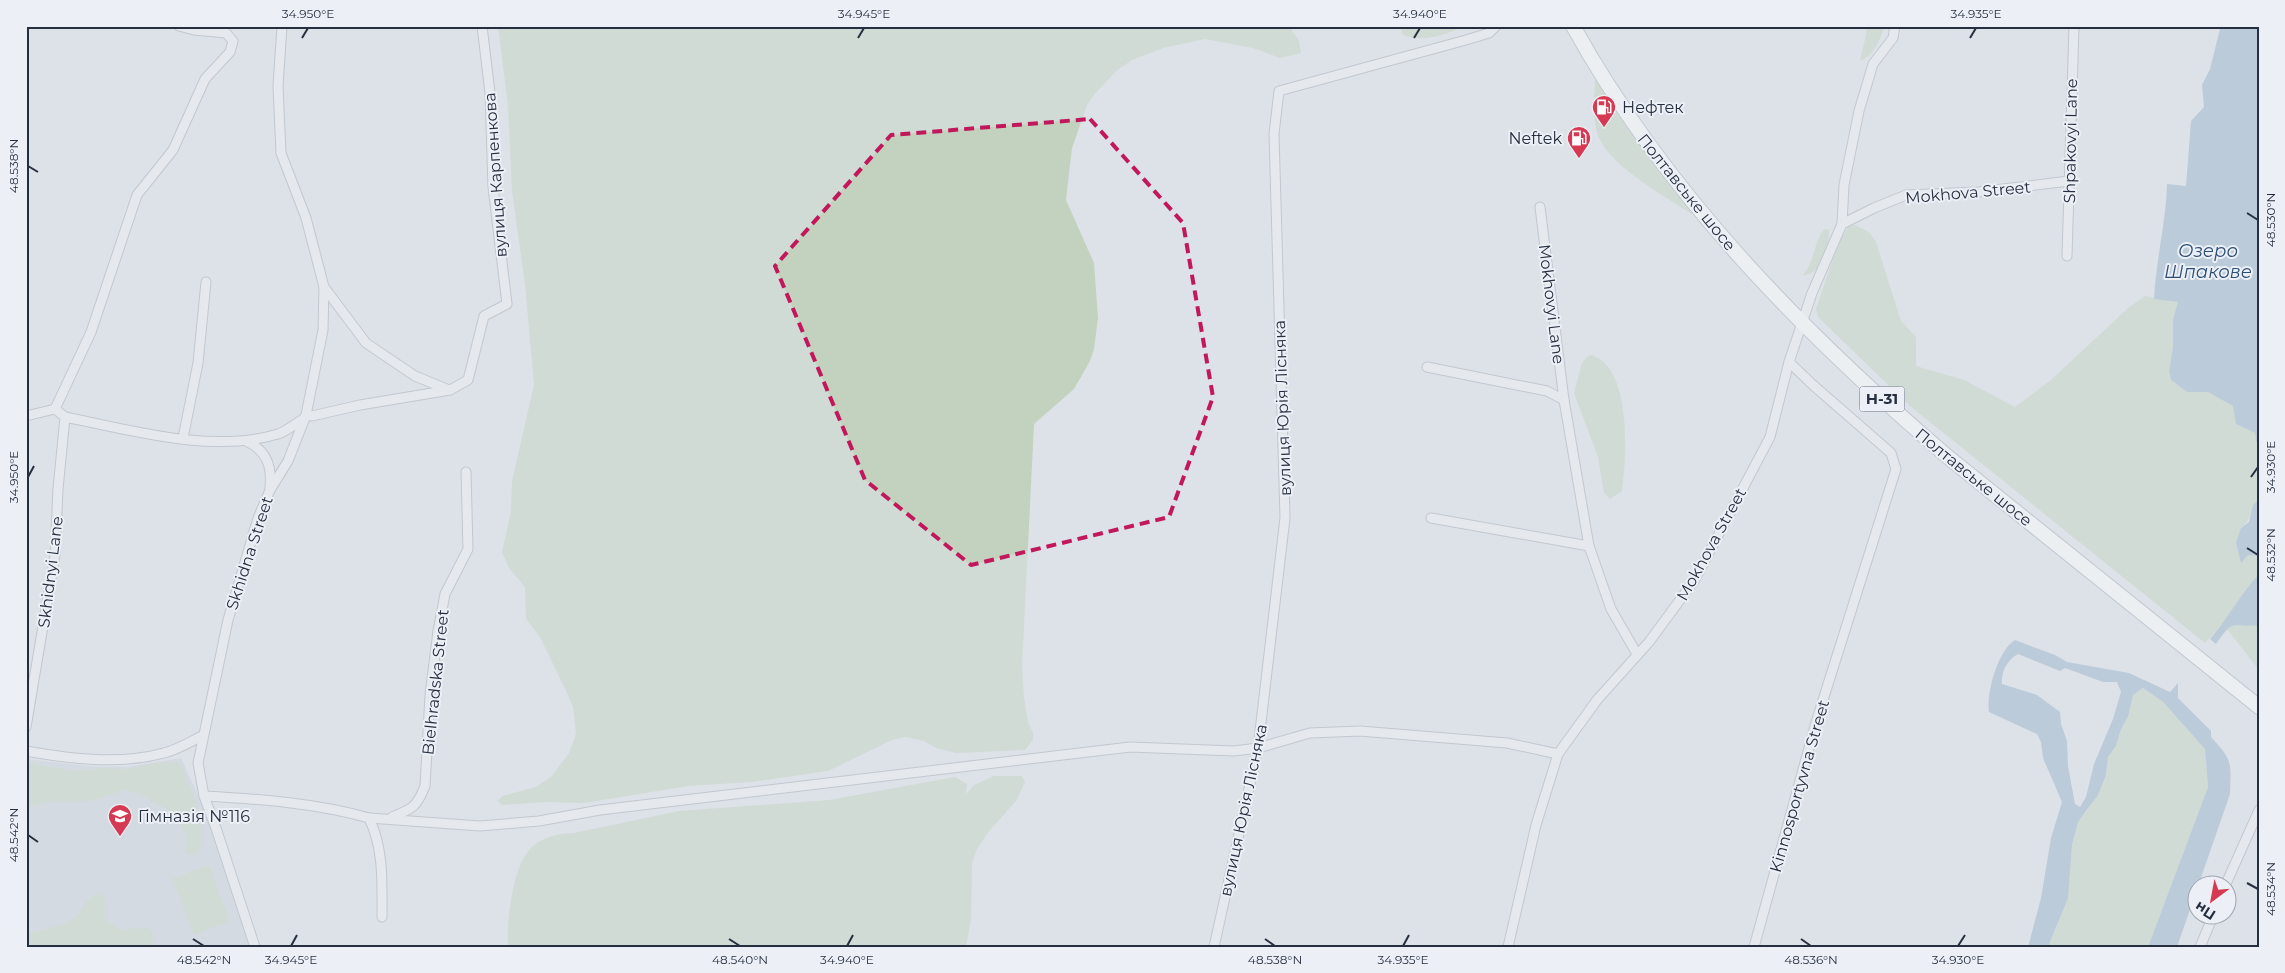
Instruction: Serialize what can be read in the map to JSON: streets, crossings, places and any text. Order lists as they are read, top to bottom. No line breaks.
{"streets":{"main road":["Полтавське шосе","Н-31"],"street":["Shpakovyi Lane","вулиця Карпенкова","Mokhova Street","Mokhovyi Lane","вулиця Юрія Лісняка","Skhidna Street","Skhidnyi Lane","Bielhradska Street","Kinnosportyvna Street"]},"crossings":[["Shpakovyi Lane","Mokhova Street"],["вулиця Карпенкова","Skhidna Street"],["Полтавське шосе","Mokhova Street"],["Mokhova Street","Mokhovyi Lane"],["Mokhova Street","Kinnosportyvna Street"]],"water":["Озеро Шпакове"],"places":{"fuel station":["Нефтек","Neftek"],"school or university":["Гімназія №116"]},"north":"bottom left","coordinates":["34.950°E","34.945°E","34.940°E","34.935°E","48.538°N","48.530°N","34.930°E","48.532°N","48.542°N","48.534°N","48.540°N","48.536°N"]}
